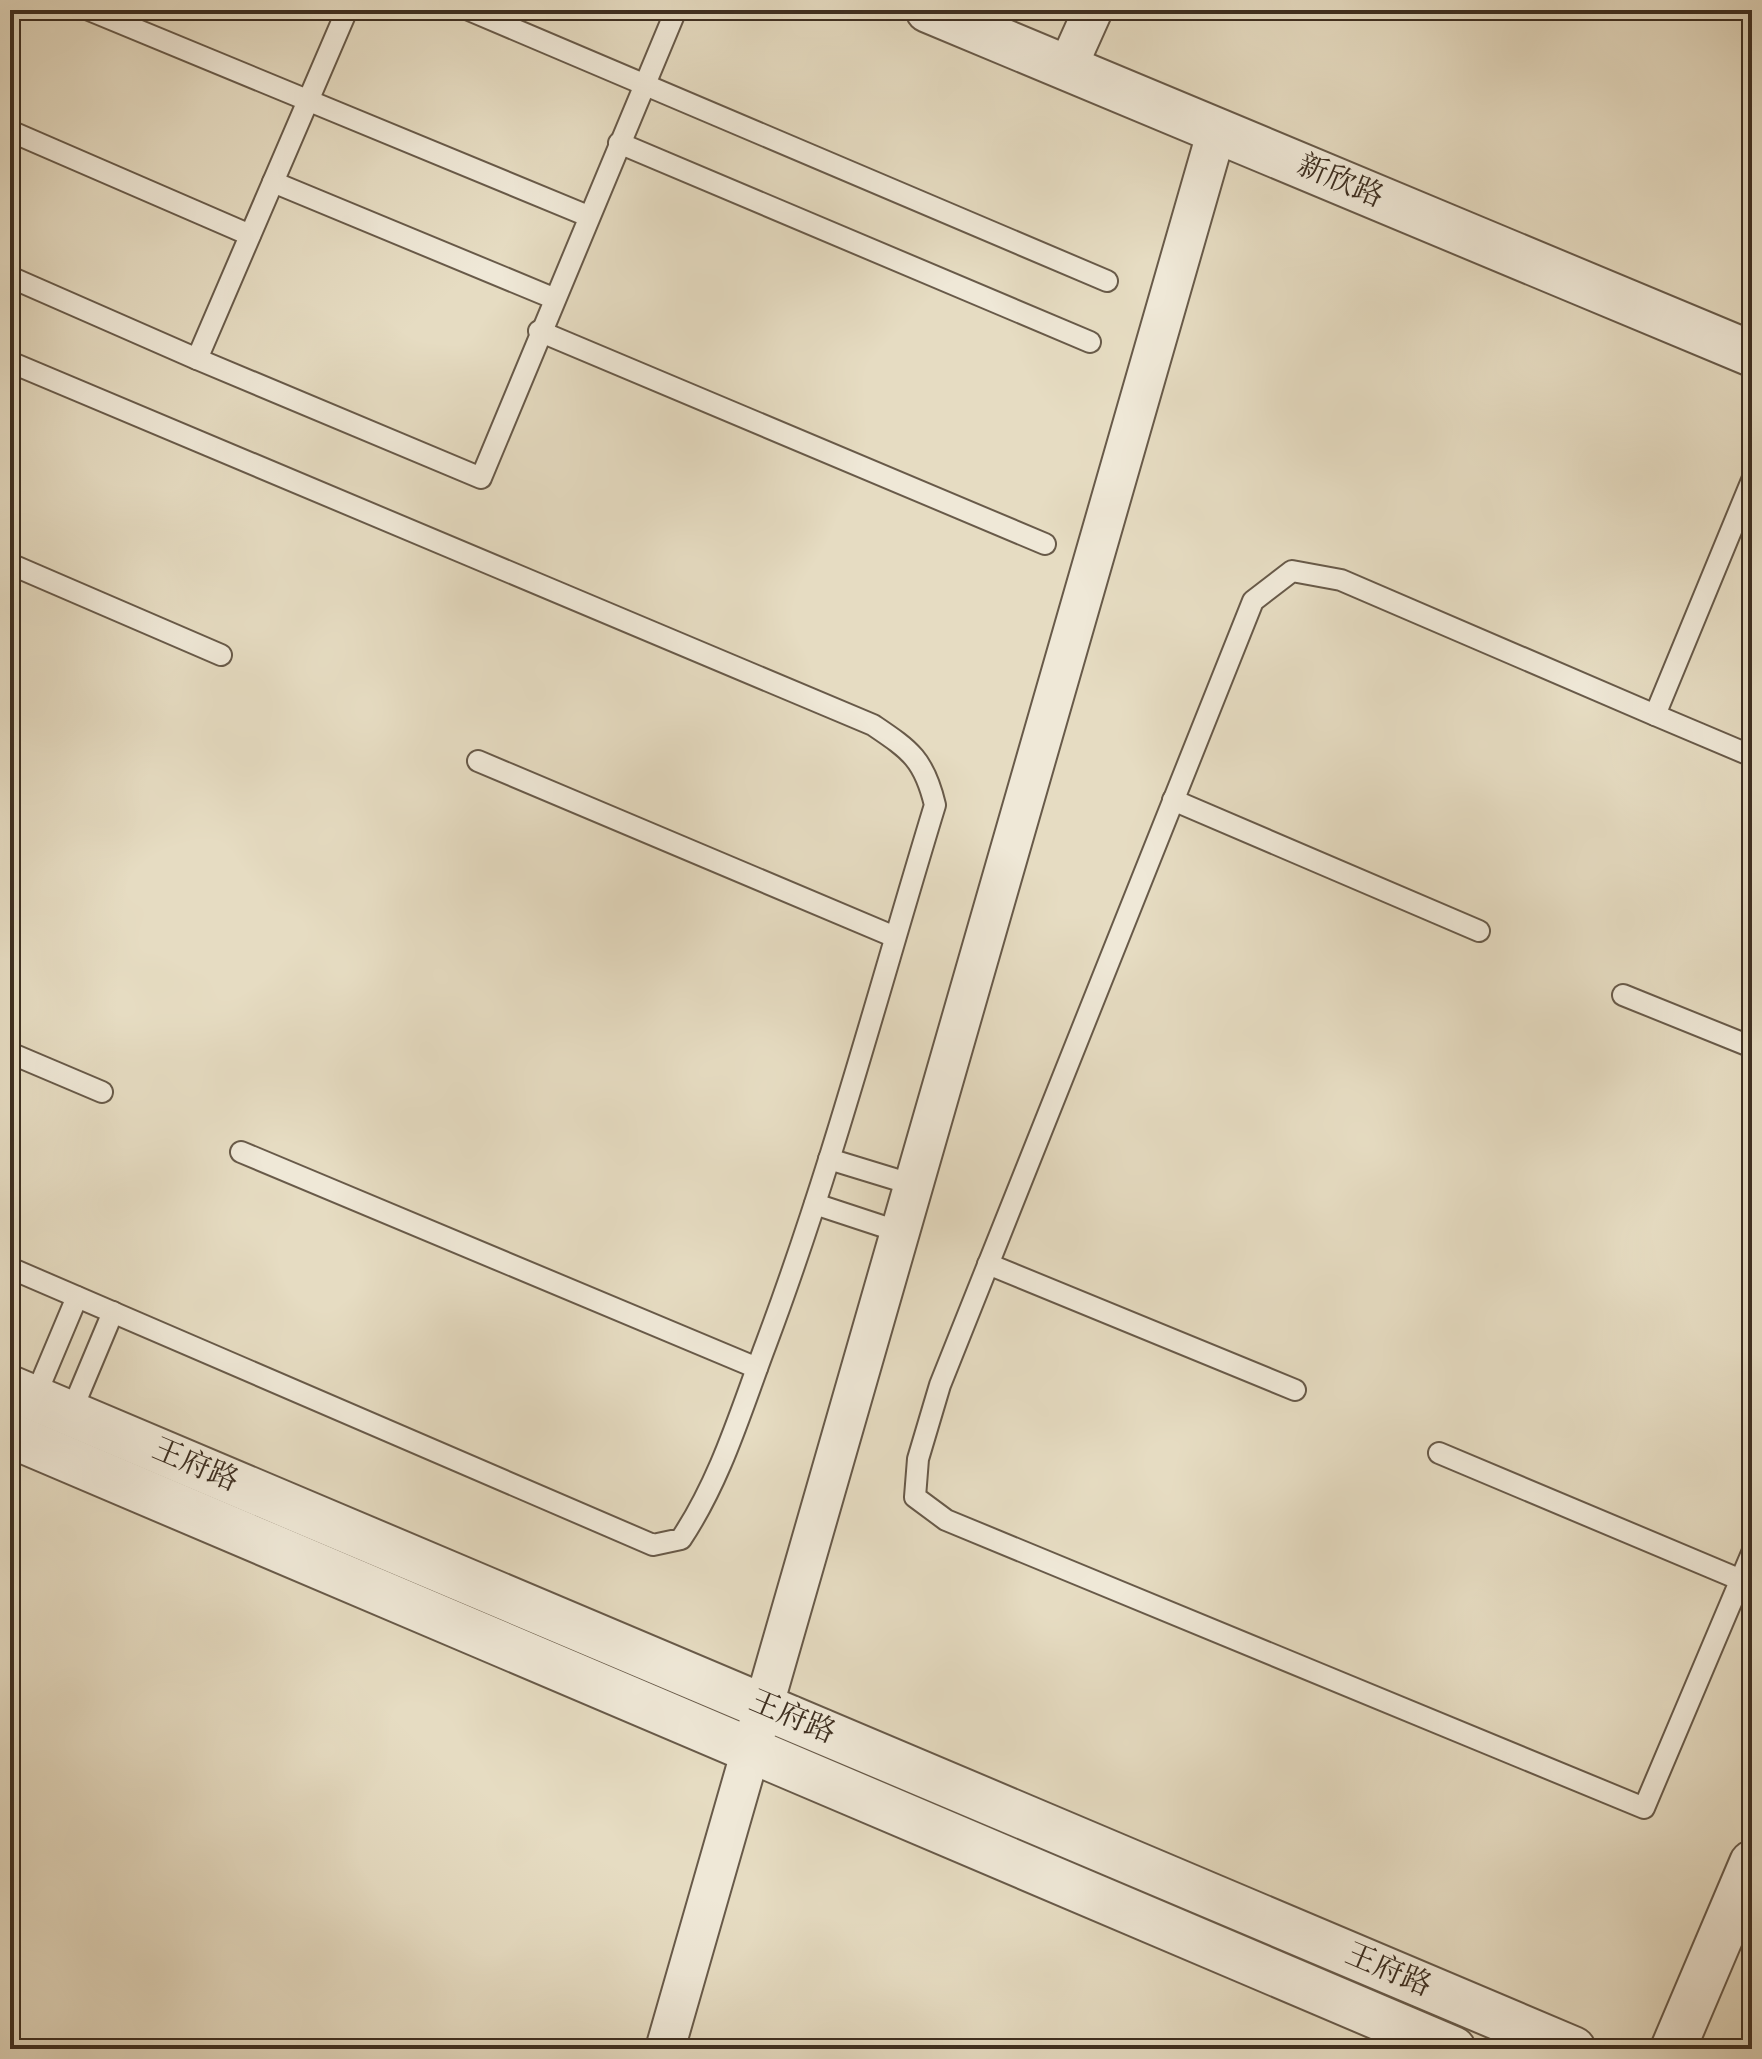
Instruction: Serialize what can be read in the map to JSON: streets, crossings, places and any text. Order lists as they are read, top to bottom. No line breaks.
{"streets":{"street":["新欣路","王府路"]}}
